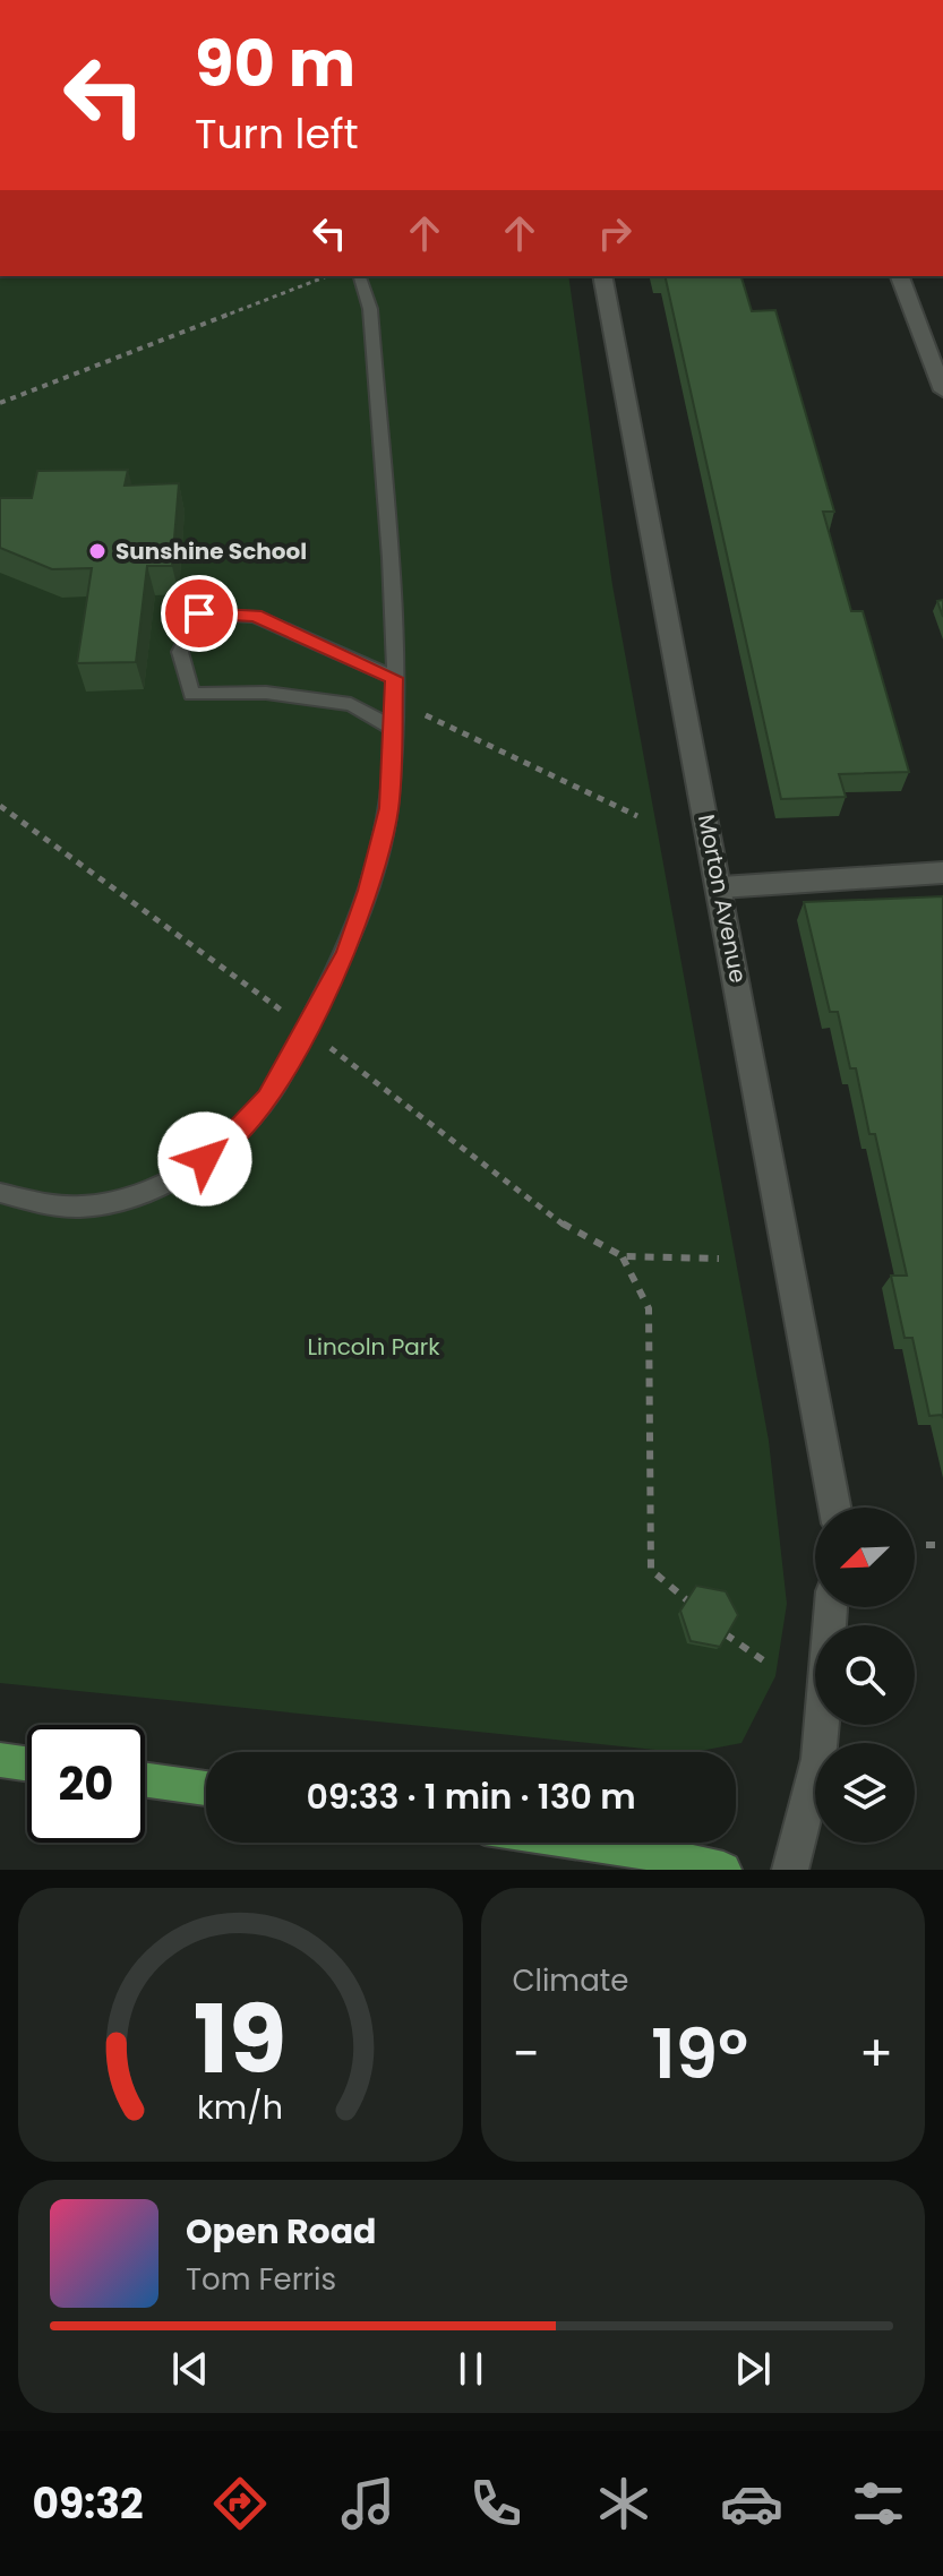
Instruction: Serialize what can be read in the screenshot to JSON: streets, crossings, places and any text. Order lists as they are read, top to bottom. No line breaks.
{"streets":{"street":["Morton Avenue"]},"parks":["Lincoln Park"],"places":["Sunshine School"],"north":"bottom left","page":{"turn":["90 m","Turn left"],"limit":"20","trip":"09:33 · 1 min · 130 m","tile":"Climate","heat":["−","19°","+"],"song":["Open Road","Tom Ferris"],"tabs":"09:32","gauge":["19","km/h"]}}
